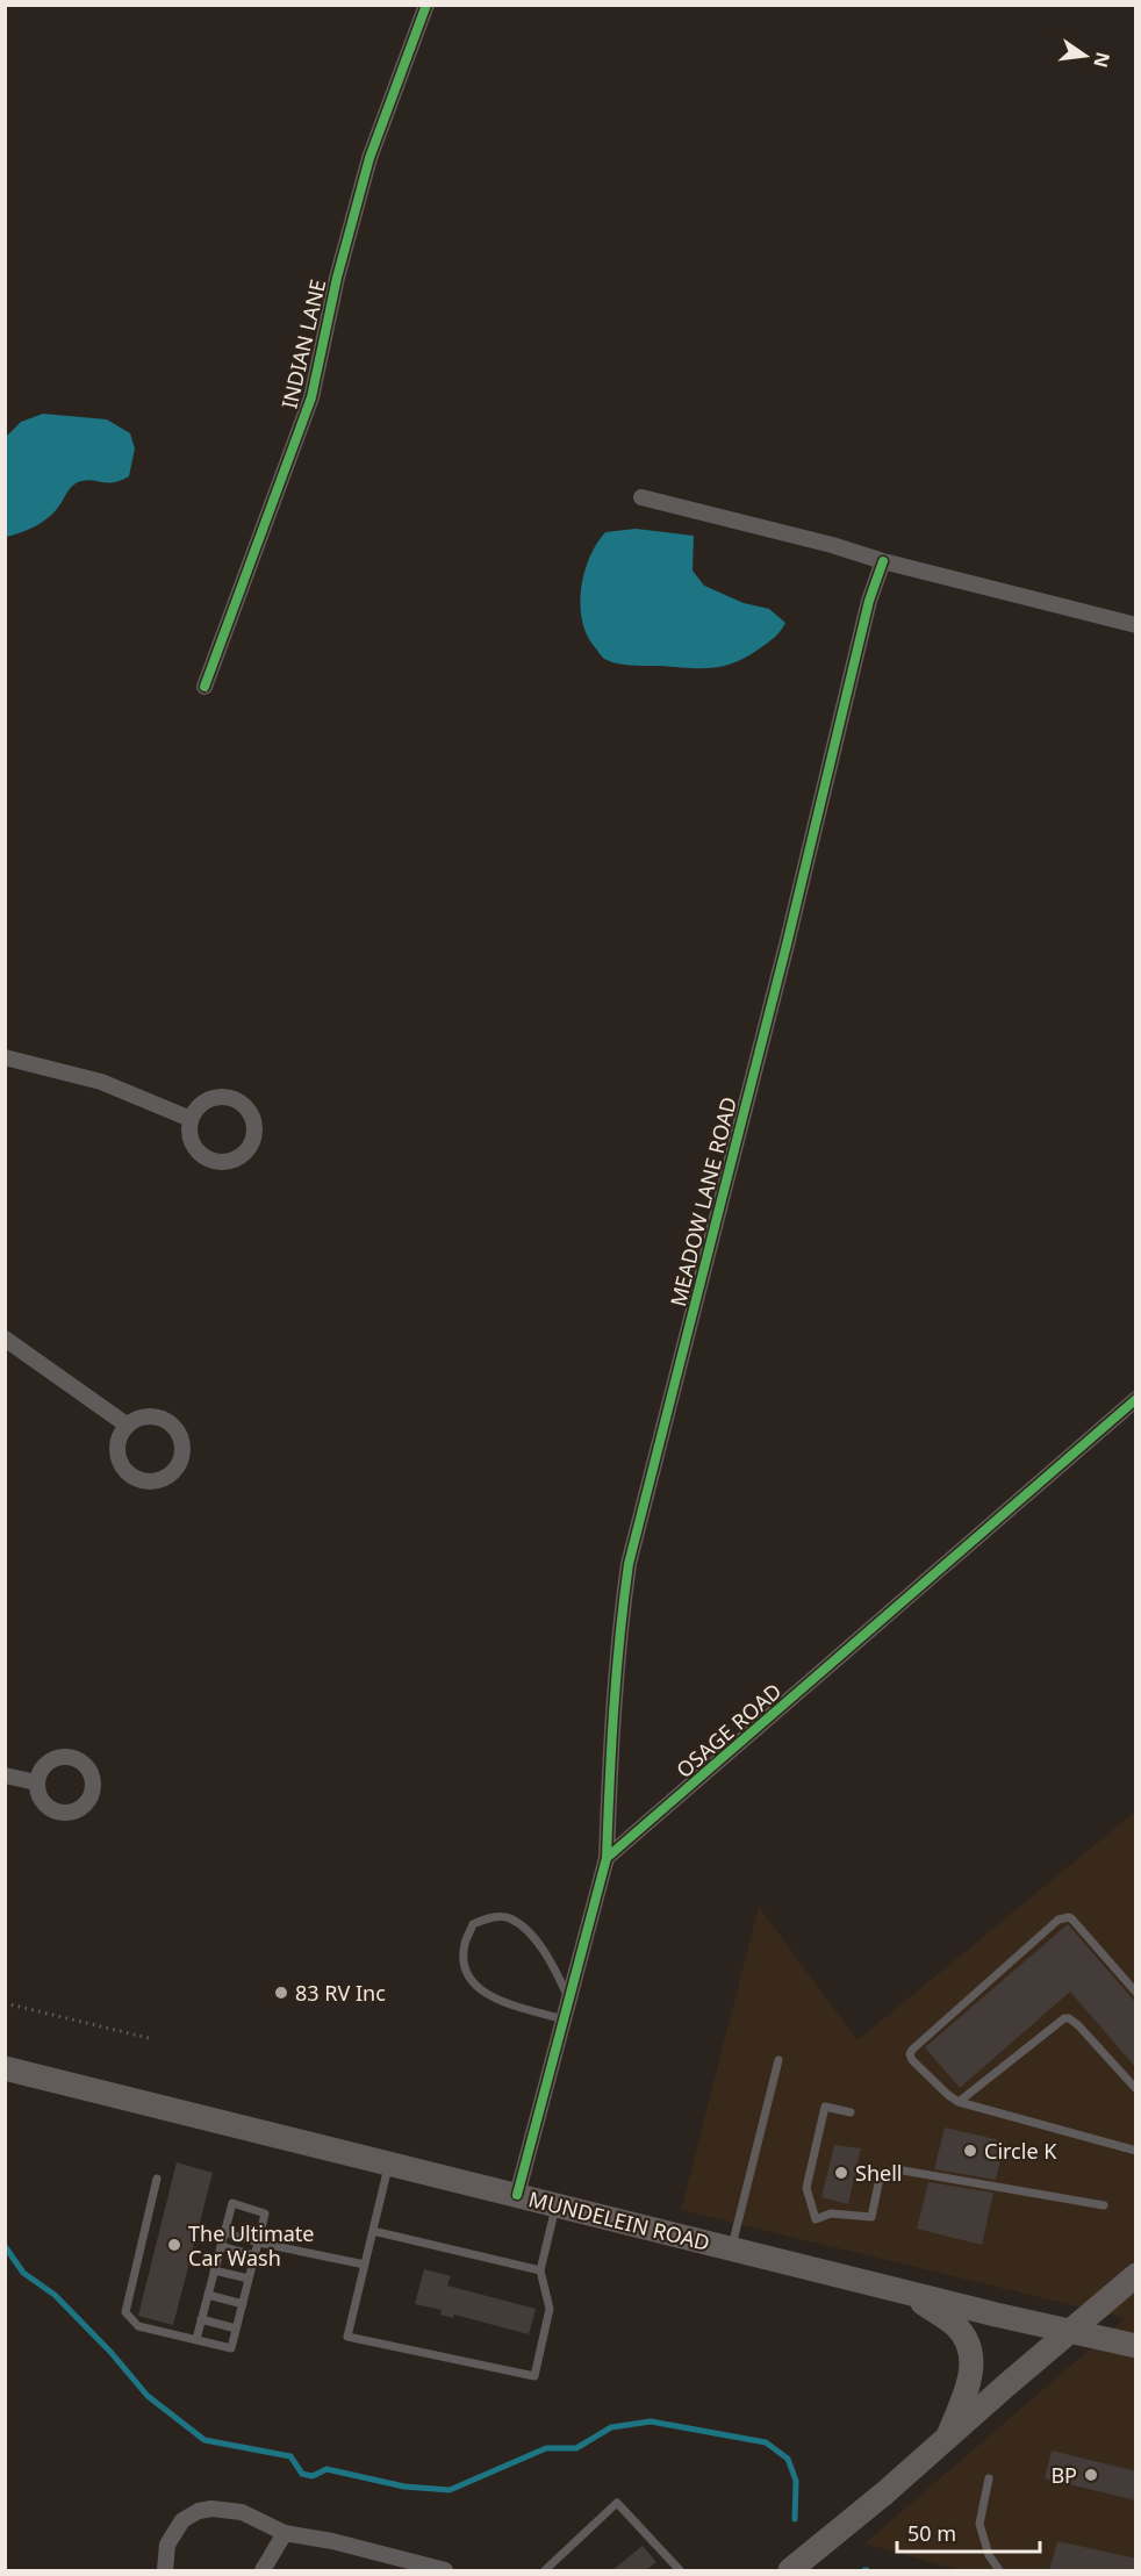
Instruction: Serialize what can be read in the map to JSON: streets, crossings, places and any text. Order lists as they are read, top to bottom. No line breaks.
{"streets":{"main road":["MUNDELEIN ROAD"],"street":["INDIAN LANE","MEADOW LANE ROAD","OSAGE ROAD"]},"crossings":[["MEADOW LANE ROAD","OSAGE ROAD"]],"places":["83 RV Inc","Circle K","Shell","The Ultimate Car Wash","BP"],"scale_bar":"50 m","north":"right"}
